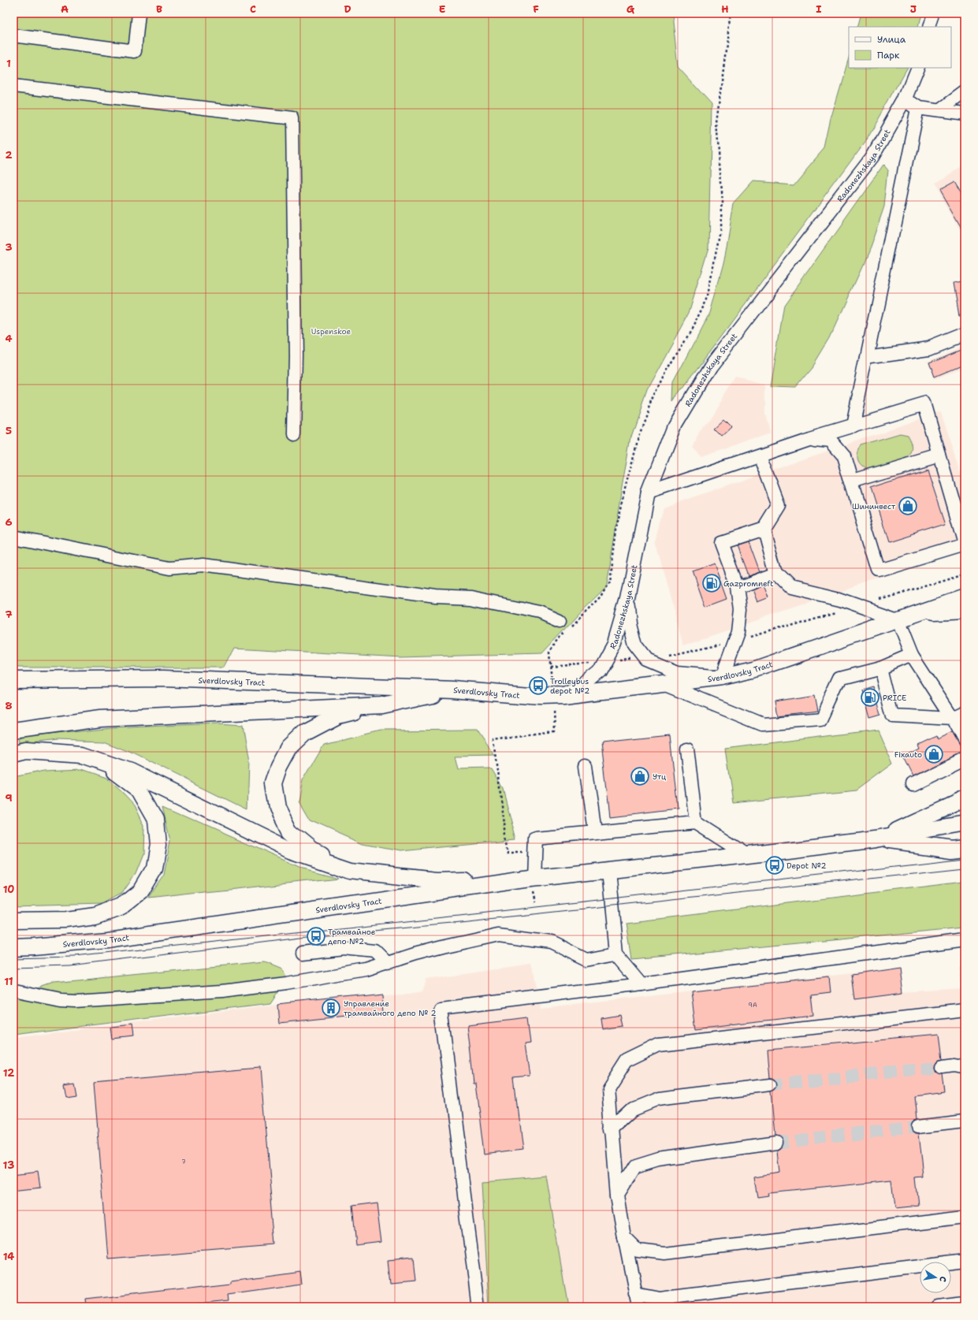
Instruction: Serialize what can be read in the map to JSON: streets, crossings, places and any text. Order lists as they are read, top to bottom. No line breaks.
{"streets":{"main road":["Sverdlovsky Tract"],"street":["Radonezhskaya Street"]},"crossings":[["Radonezhskaya Street","Sverdlovsky Tract"]],"parks":["Uspenskoe"],"places":{"shop":["Шининвест","Fixauto","Утц"],"fuel station":["Gazpromneft","PRICE"],"bus stop":["Trolleybus depot №2","Depot №2","Трамвайное депо №2"],"building":["Управление трамвайного депо № 2"]},"house_numbers":["9А","7"],"legend":["Улица","Парк"],"north":"right","grid":{"columns":["A","B","C","D","E","F","G","H","I","J"],"rows":["1","2","3","4","5","6","7","8","9","10","11","12","13","14"]}}
